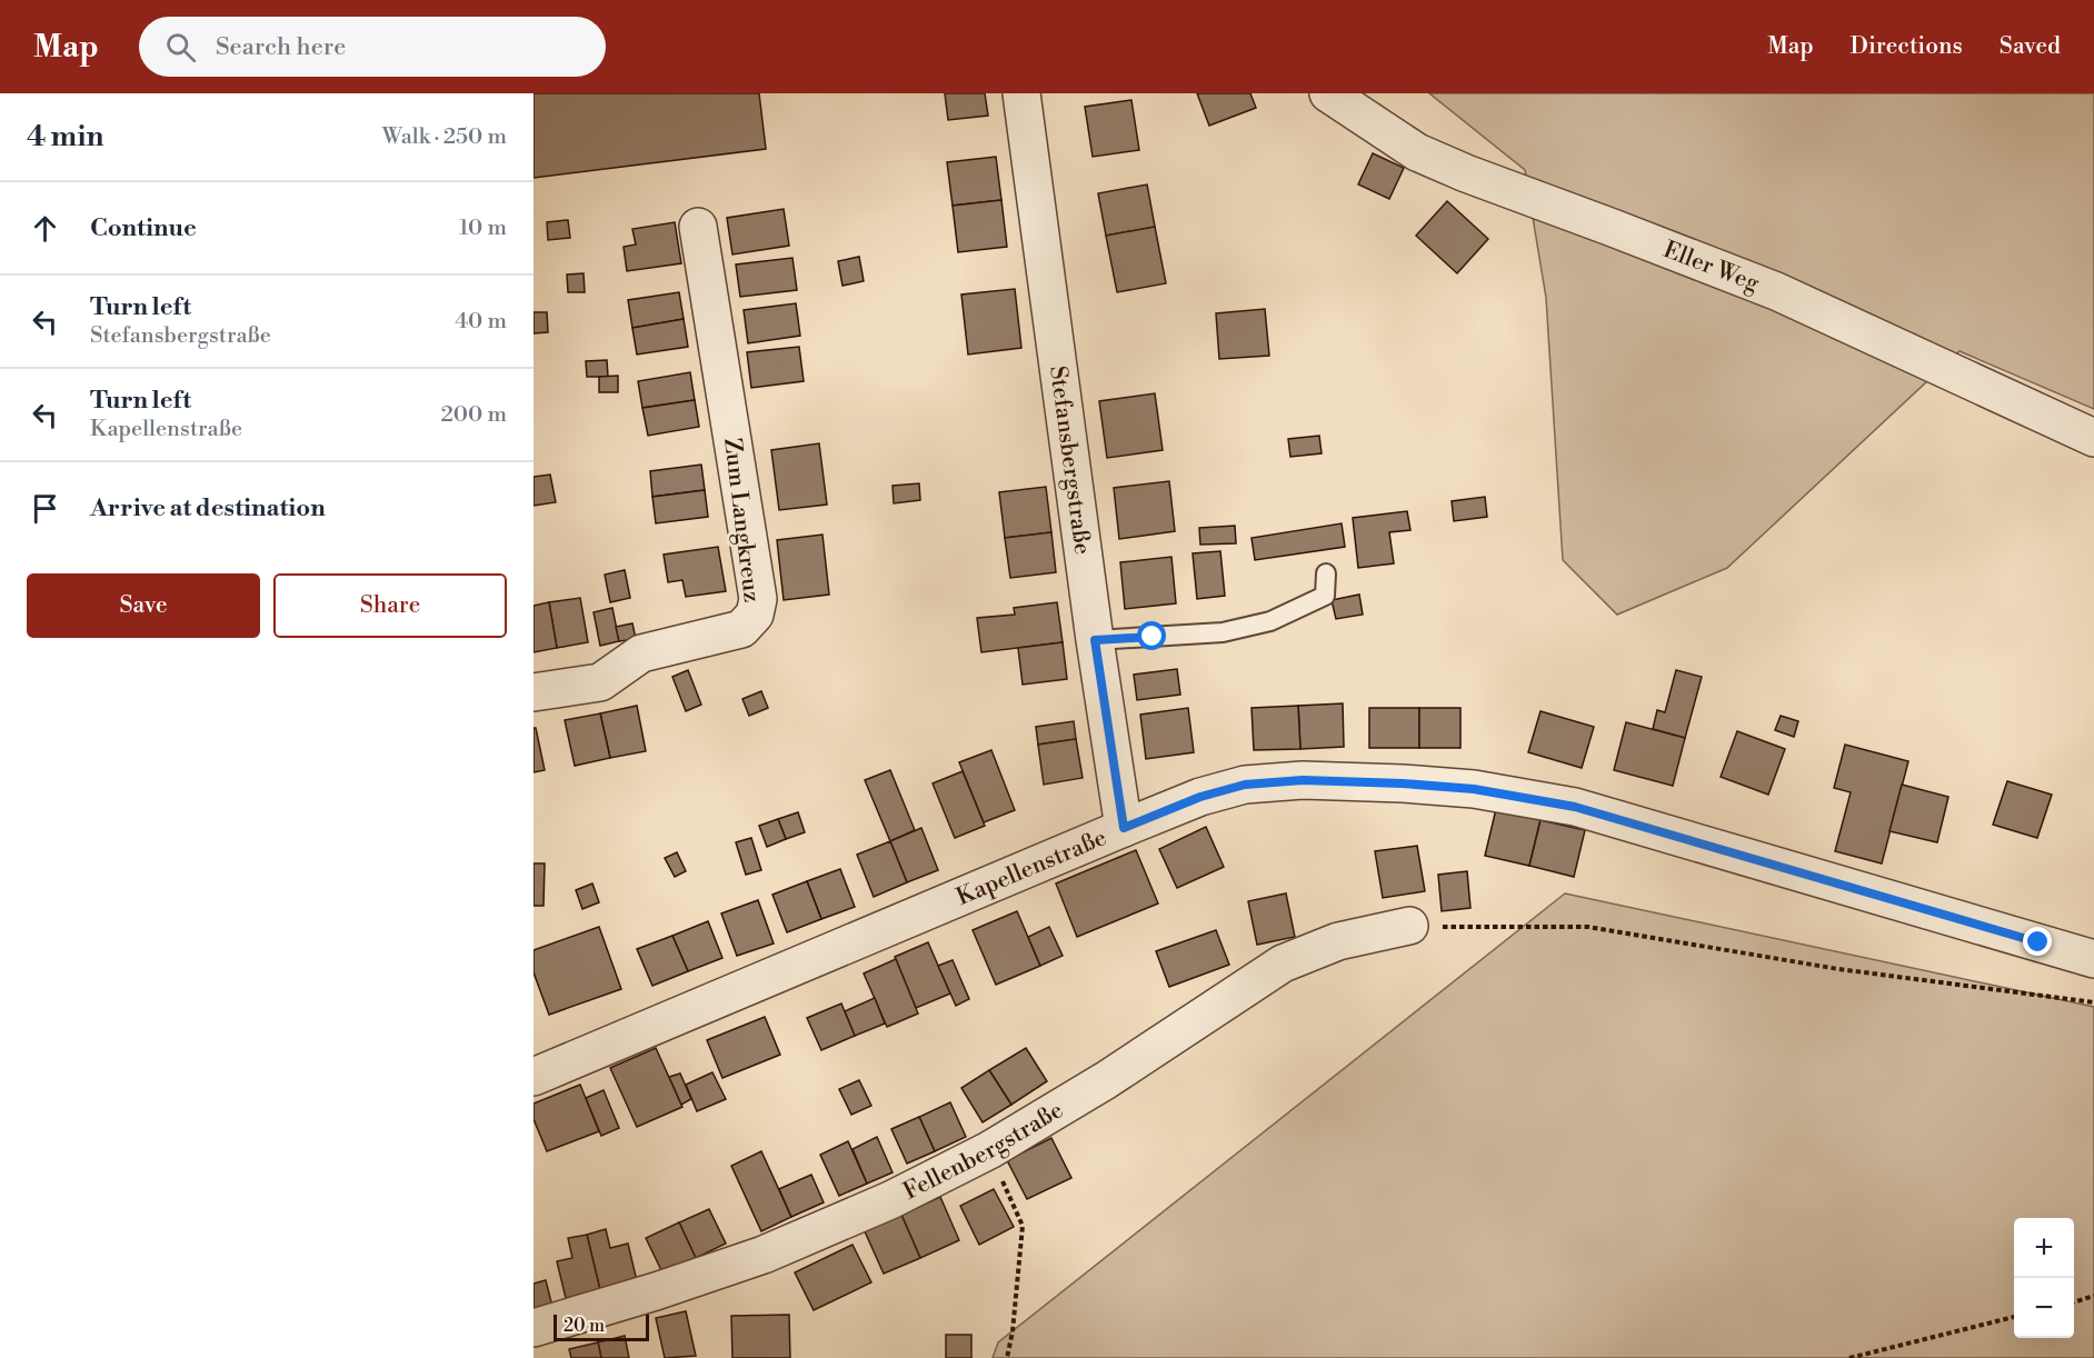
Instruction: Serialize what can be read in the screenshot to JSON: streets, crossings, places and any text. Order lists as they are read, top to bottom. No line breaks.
{"streets":{"street":["Eller Weg","Stefansbergstraße","Zum Langkreuz","Kapellenstraße","Fellenbergstraße"]},"crossings":[["Stefansbergstraße","Kapellenstraße"]],"scale_bar":"20 m","page":{"header":"Map","search":"Search here","nav":["Map","Directions","Saved"],"heading":["4 min","Walk · 250 m"],"list":[["Continue","10 m"],["Turn left","Stefansbergstraße","40 m"],["Turn left","Kapellenstraße","200 m"],"Arrive at destination"],"buttons":["Save","Share"],"map_buttons":["+","−"],"scale":"20 m"}}
